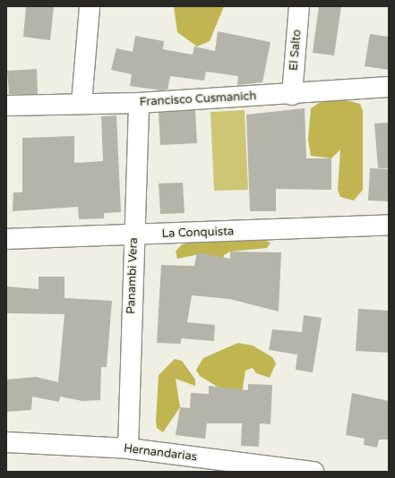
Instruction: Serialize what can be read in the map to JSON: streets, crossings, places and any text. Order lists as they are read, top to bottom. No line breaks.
{"streets":{"street":["El Salto","Francisco Cusmanich","La Conquista","Panambi Vera","Hernandarias"]},"crossings":[["El Salto","Francisco Cusmanich"],["Francisco Cusmanich","Panambi Vera"],["La Conquista","Panambi Vera"],["Panambi Vera","Hernandarias"]]}
